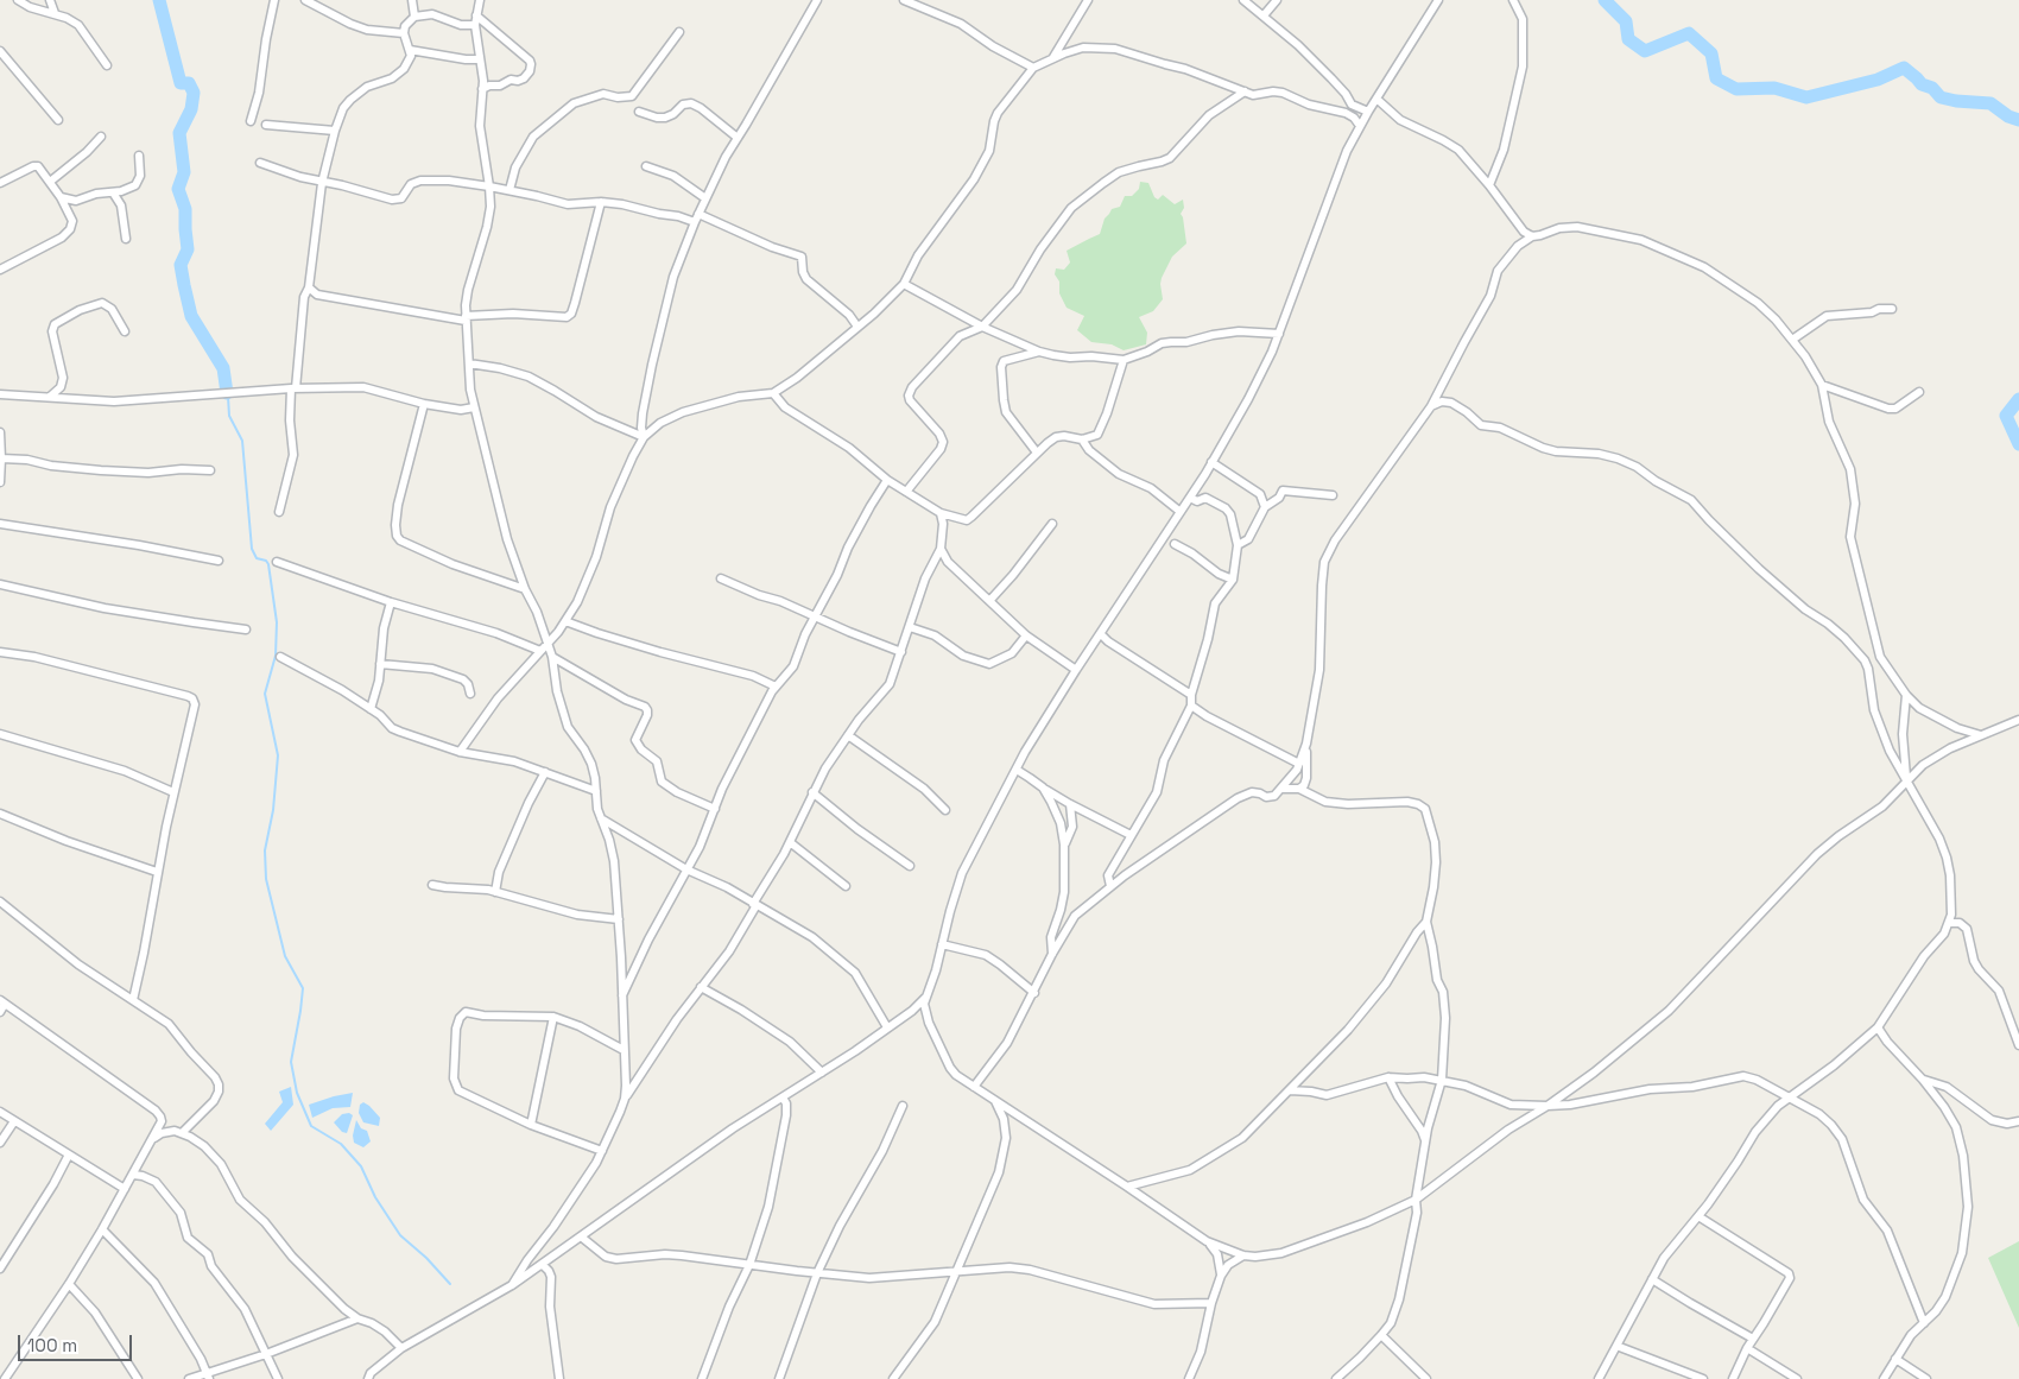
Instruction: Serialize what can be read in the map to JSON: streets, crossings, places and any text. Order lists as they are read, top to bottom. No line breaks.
{"scale_bar":"100 m"}
